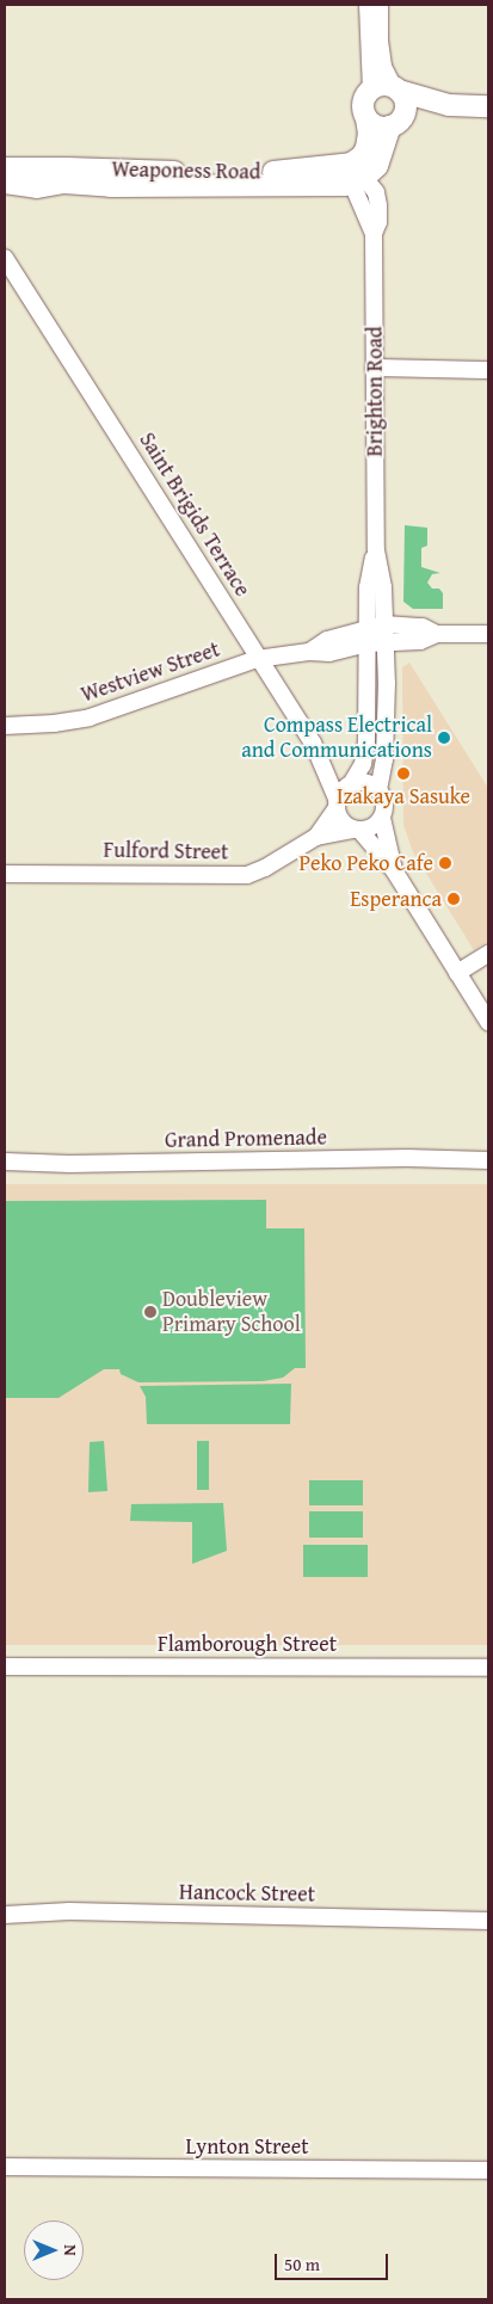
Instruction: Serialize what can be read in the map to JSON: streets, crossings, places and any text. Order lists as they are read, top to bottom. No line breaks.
{"streets":{"main road":["Weaponess Road"],"street":["Brighton Road","Saint Brigids Terrace","Westview Street","Fulford Street","Grand Promenade","Flamborough Street","Hancock Street","Lynton Street"]},"crossings":[["Weaponess Road","Brighton Road"],["Brighton Road","Saint Brigids Terrace"],["Brighton Road","Westview Street"],["Brighton Road","Fulford Street"],["Saint Brigids Terrace","Westview Street"],["Saint Brigids Terrace","Fulford Street"]],"places":["Compass Electrical and Communications","Izakaya Sasuke","Peko Peko Cafe","Esperanca","Doubleview Primary School"],"scale_bar":"50 m","north":"right"}
